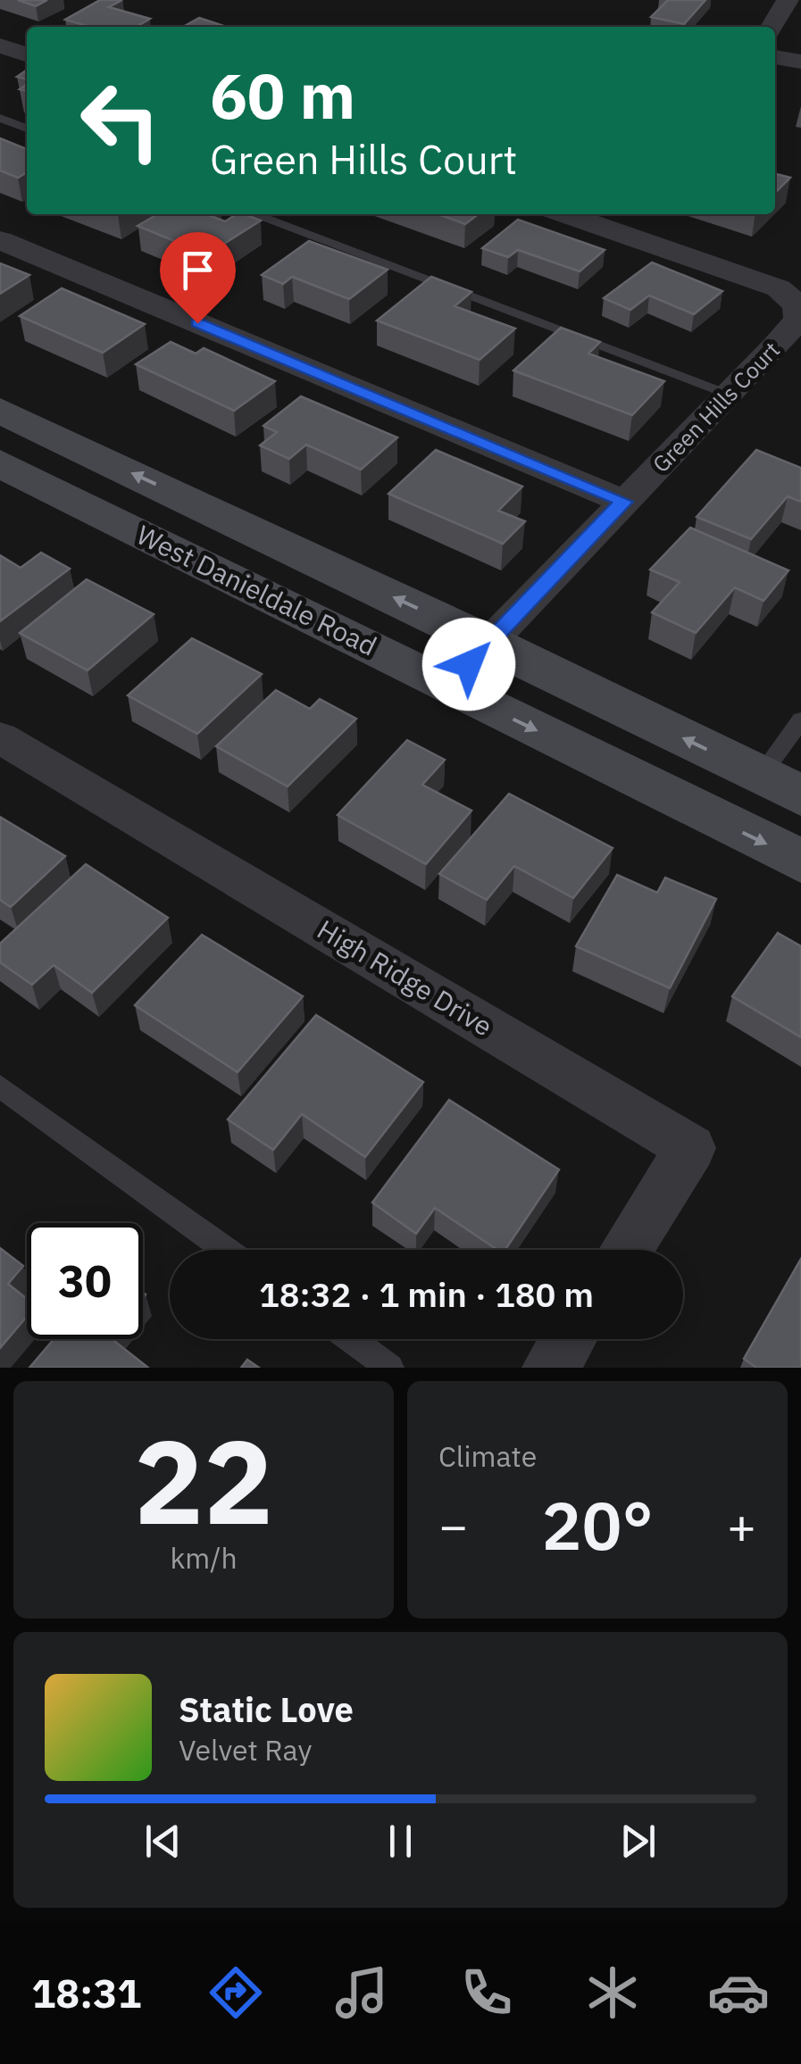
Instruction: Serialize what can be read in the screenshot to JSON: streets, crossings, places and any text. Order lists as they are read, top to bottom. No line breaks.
{"streets":{"main road":["West Danieldale Road"],"street":["Green Hills Court","High Ridge Drive"]},"crossings":[["Green Hills Court","West Danieldale Road"]],"page":{"turn":["60 m","Green Hills Court"],"limit":"30","trip":"18:32 · 1 min · 180 m","tile":[["22","km/h"],"Climate"],"heat":["−","20°","+"],"song":["Static Love","Velvet Ray"],"tabs":"18:31"}}
